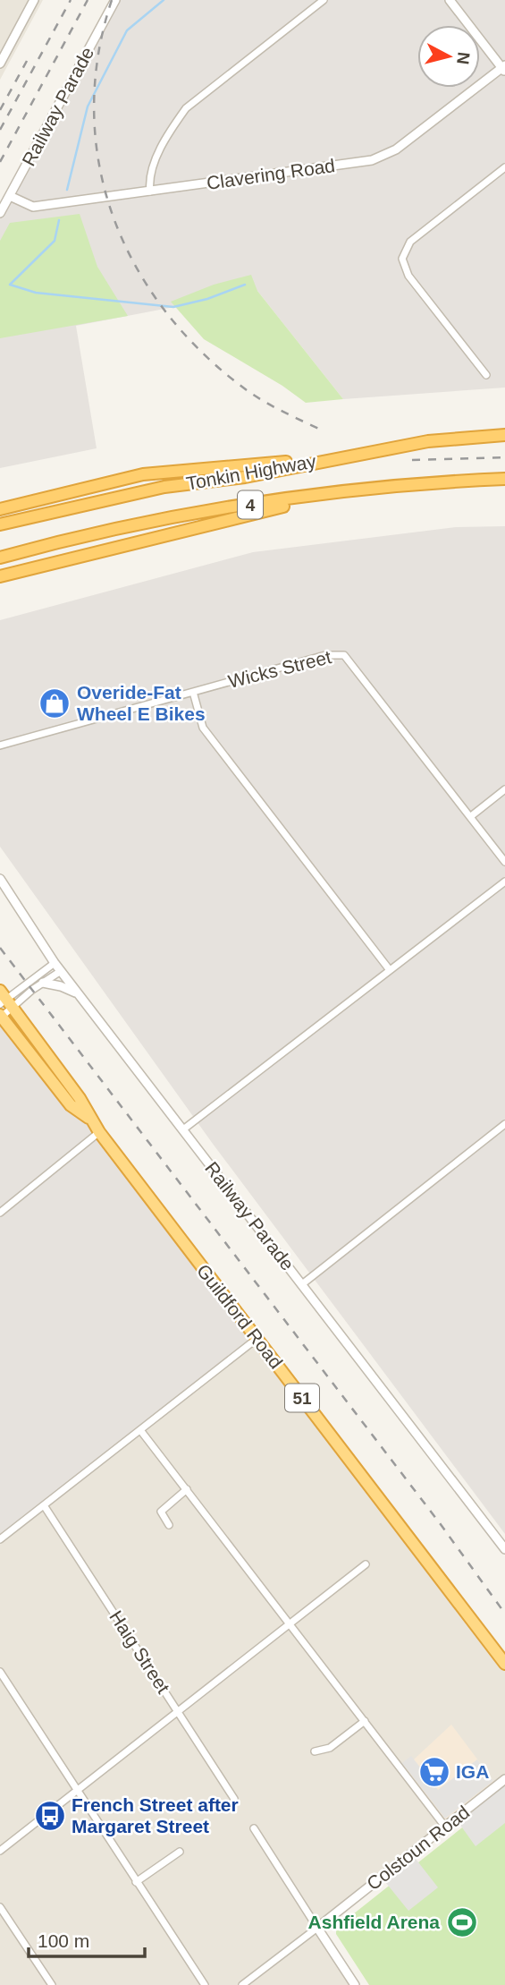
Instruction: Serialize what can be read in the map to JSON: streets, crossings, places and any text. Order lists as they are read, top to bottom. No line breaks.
{"streets":{"highway":["Tonkin Highway","4","Guildford Road","51"],"street":["Railway Parade","Clavering Road","Wicks Street","Haig Street","Colstoun Road"]},"crossings":[["Railway Parade","Clavering Road"]],"places":{"shop":["Overide-Fat Wheel E Bikes"],"supermarket":["IGA"],"bus stop":["French Street after Margaret Street"],"sports":["Ashfield Arena"]},"scale_bar":"100 m","north":"right"}
